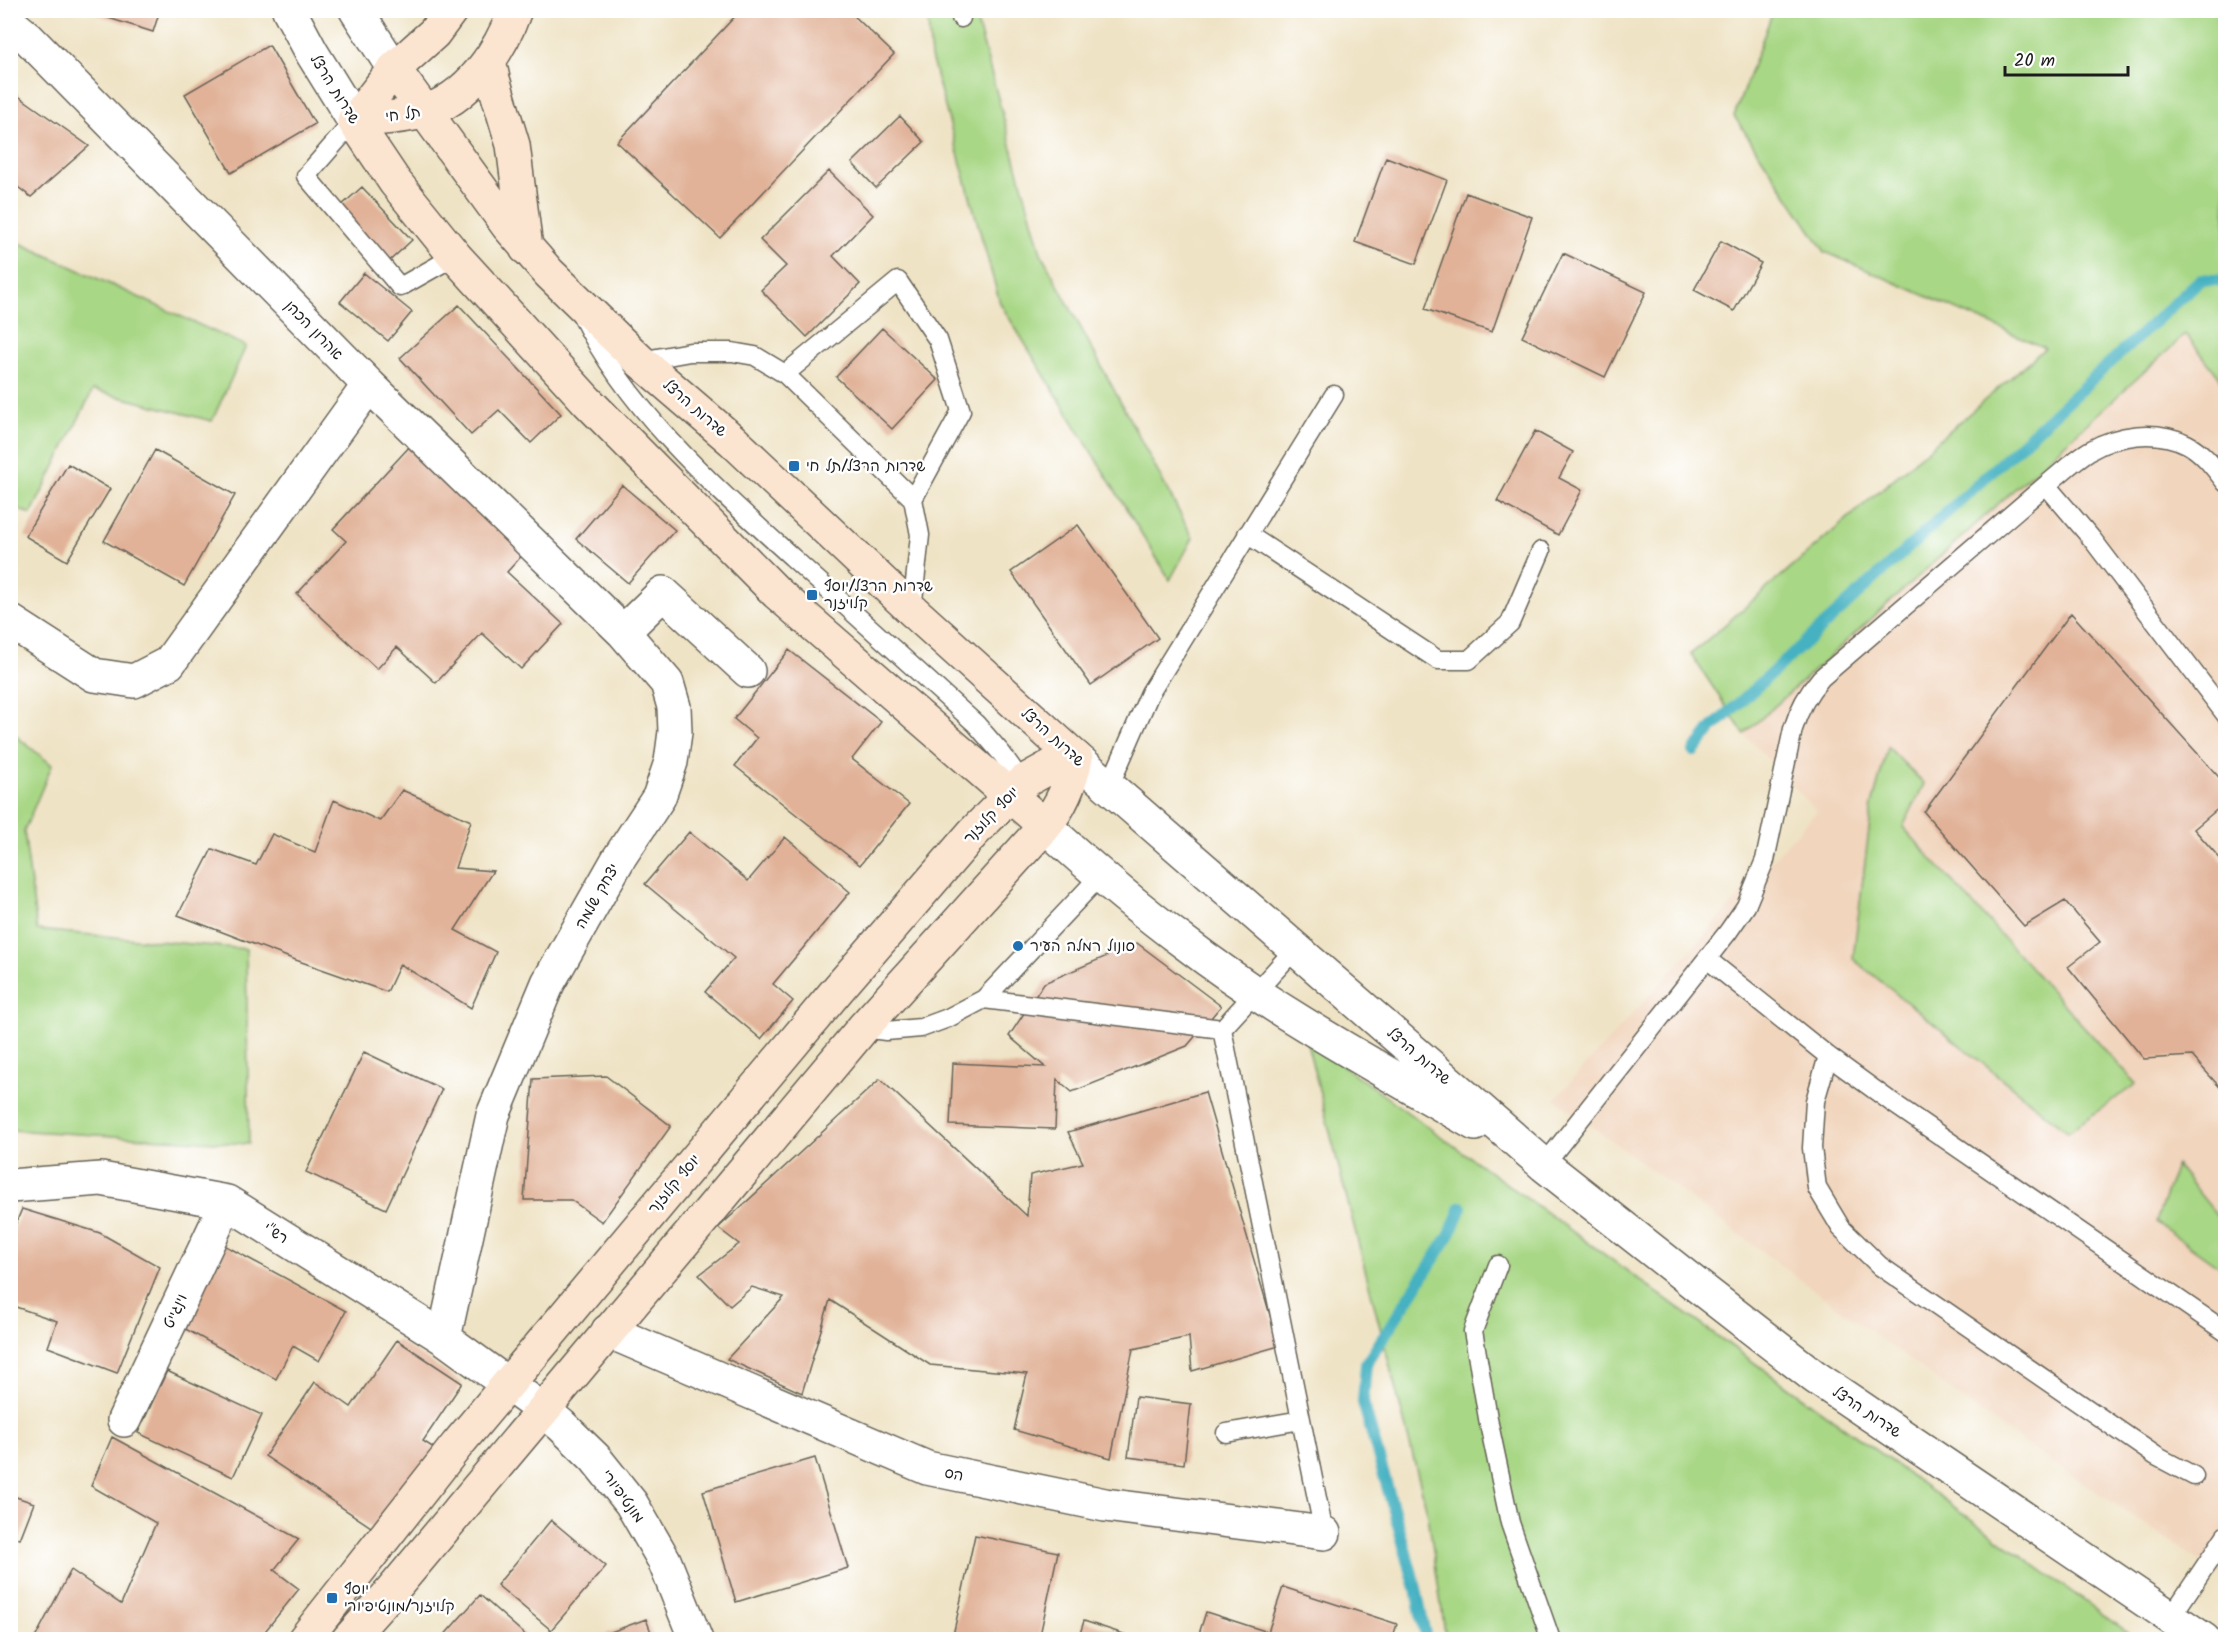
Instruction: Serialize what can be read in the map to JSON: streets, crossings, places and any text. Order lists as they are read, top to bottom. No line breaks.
{"streets":{"main road":["שדרות הרצל","תל חי","יוסף קלוזנר"],"street":["אהרון הכהן","יצחק שלמה","רש\"י","וינגייט","הס","מונטיפיורי"]},"crossings":[["שדרות הרצל","תל חי"],["שדרות הרצל","יוסף קלוזנר"],["אהרון הכהן","יצחק שלמה"],["יוסף קלוזנר","רש\"י"],["יוסף קלוזנר","מונטיפיורי"],["יצחק שלמה","רש\"י"],["רש\"י","וינגייט"],["רש\"י","מונטיפיורי"]],"places":{"transit":["שדרות הרצל/תל חי","שדרות הרצל/יוסף קלויזנר","יוסף קלויזנר/מונטיפיורי"],"other":["סונול רמלה העיר"]},"scale_bar":"20 m"}
